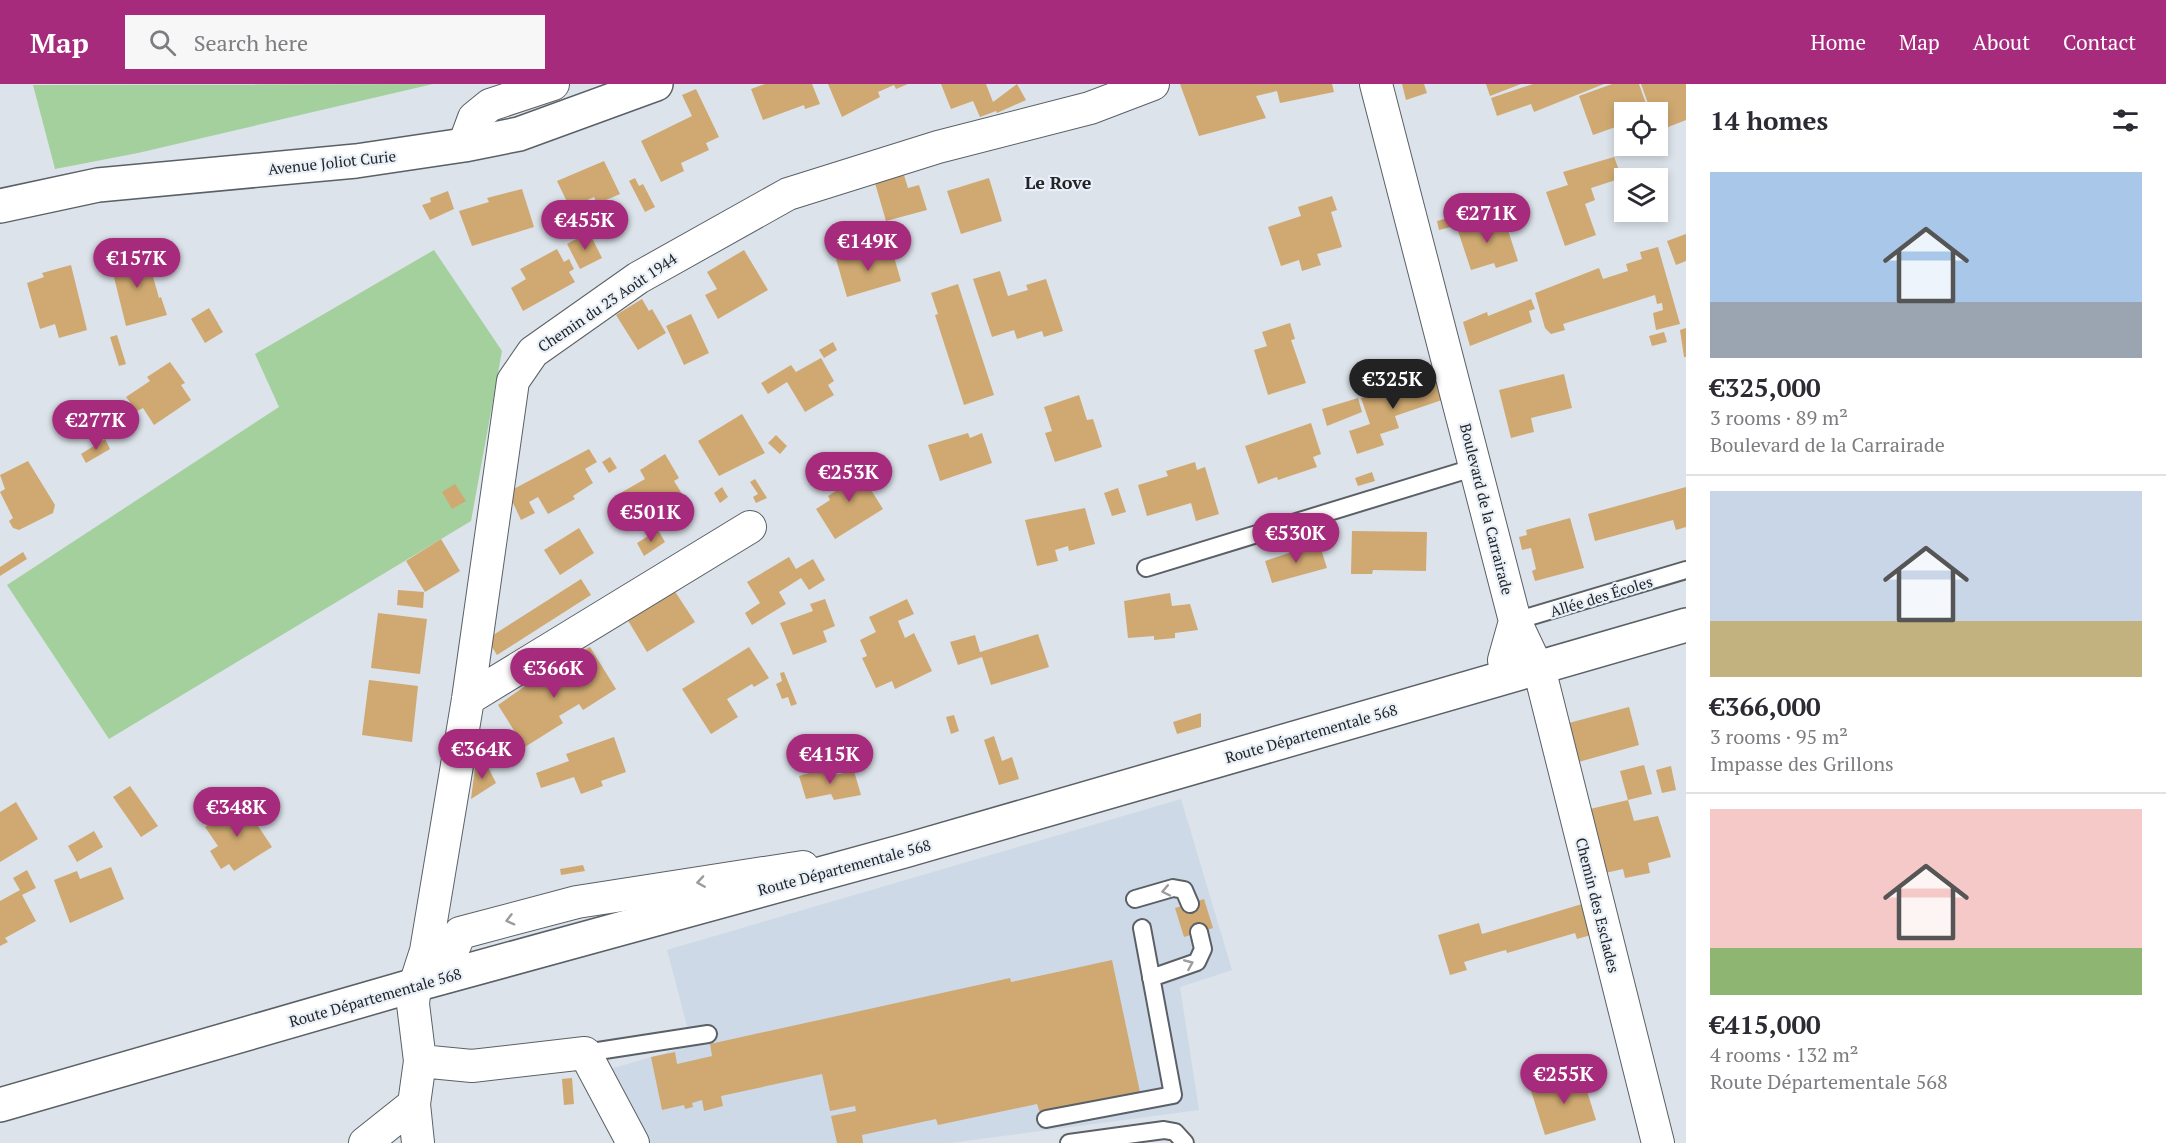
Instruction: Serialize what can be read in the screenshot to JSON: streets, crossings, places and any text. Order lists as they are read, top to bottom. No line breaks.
{"streets":{"main road":["Avenue Joliot Curie","Route Départementale 568"],"street":["Chemin du 23 Août 1944","Boulevard de la Carrairade","Chemin des Esclades"],"lane":["Allée des Écoles"]},"crossings":[["Chemin du 23 Août 1944","Route Départementale 568"],["Boulevard de la Carrairade","Allée des Écoles"],["Boulevard de la Carrairade","Route Départementale 568"],["Boulevard de la Carrairade","Chemin des Esclades"],["Route Départementale 568","Chemin des Esclades"]],"districts":["Le Rove"],"page":{"header":"Map","search":"Search here","nav":["Home","Map","About","Contact"],"heading":"14 homes","list":[{"name":"€325,000","note":"3 rooms · 89 m² · Boulevard de la Carrairade"},{"name":"€366,000","note":"3 rooms · 95 m² · Impasse des Grillons"},{"name":"€415,000","note":"4 rooms · 132 m² · Route Départementale 568"}],"price":["€271K","€455K","€149K","€157K","€325K","€277K","€253K","€501K","€530K","€366K","€364K","€415K","€348K","€255K"]}}
